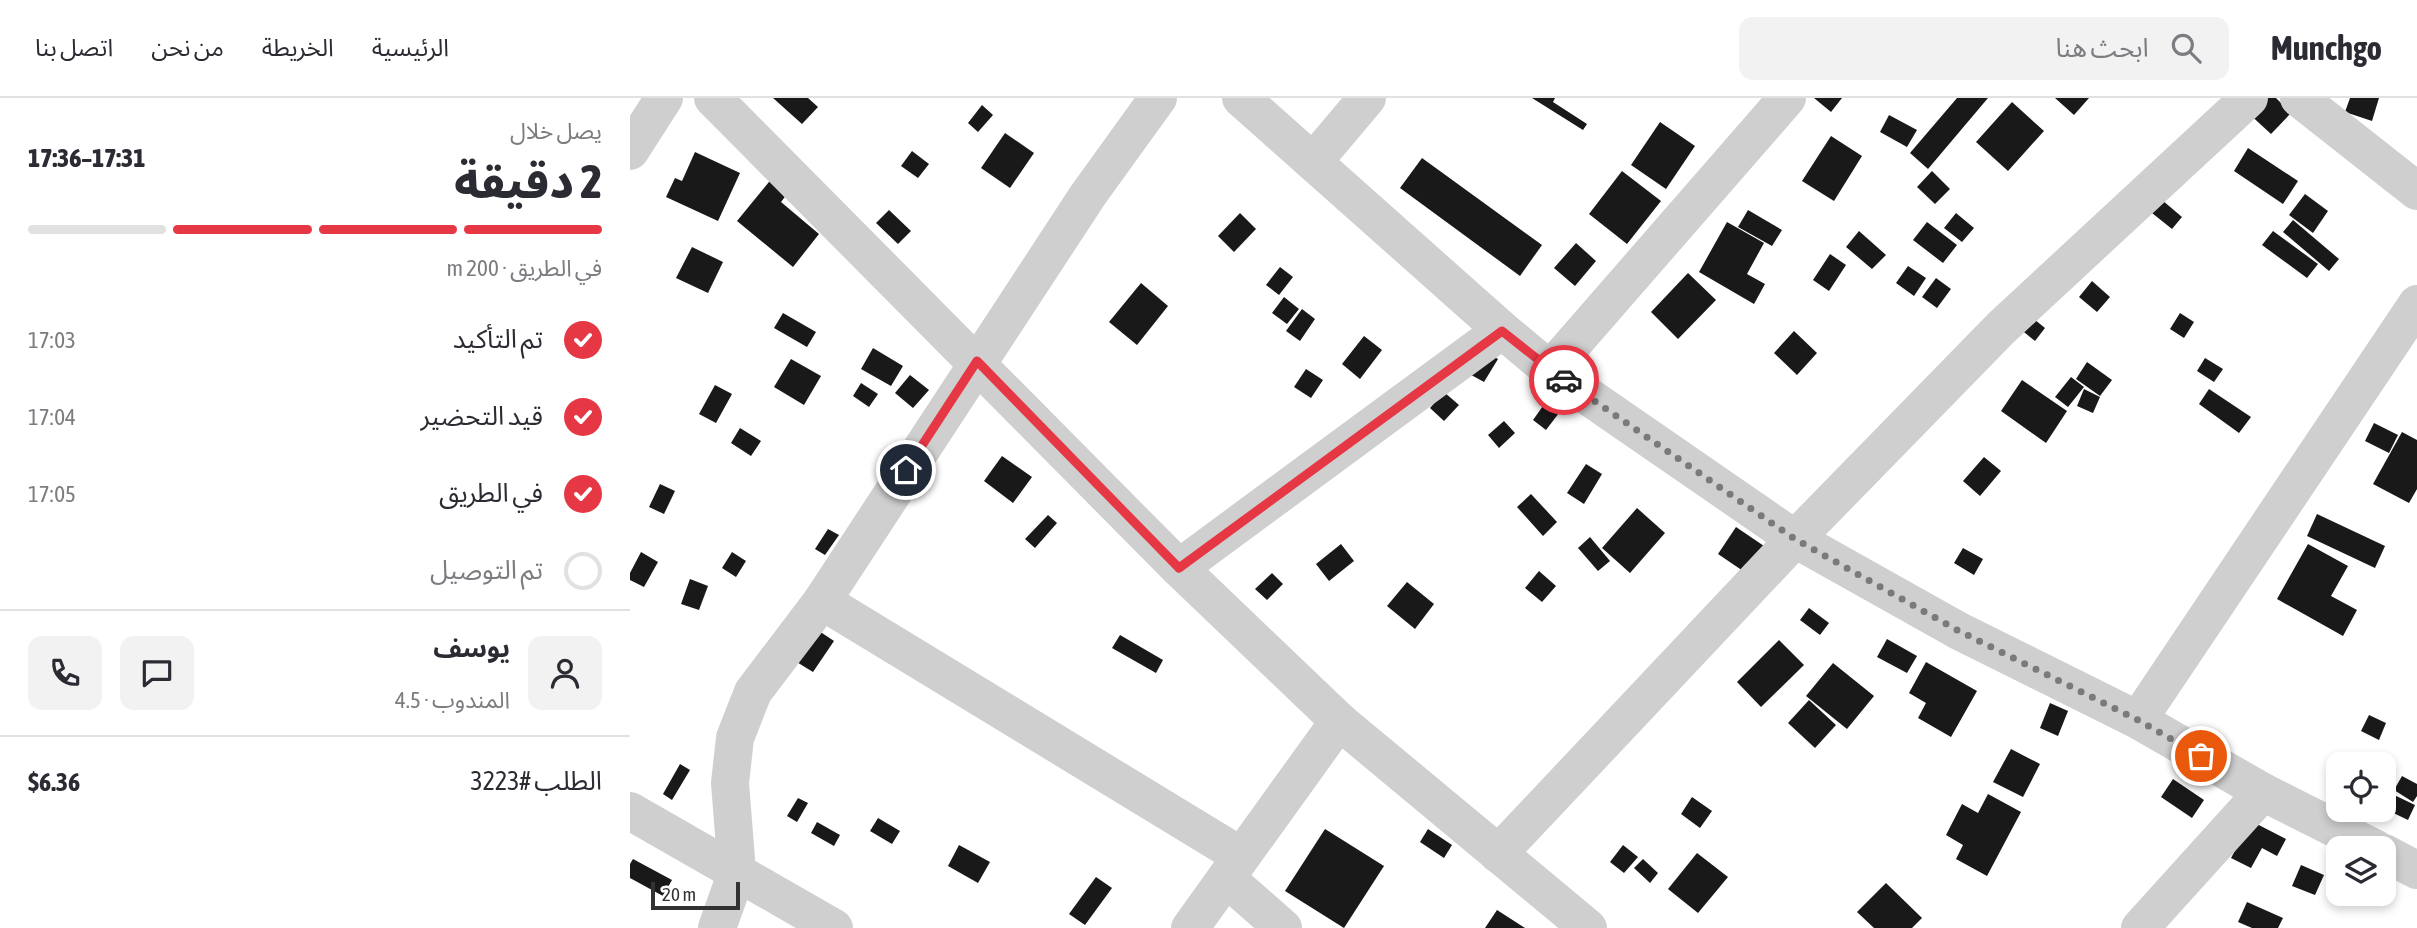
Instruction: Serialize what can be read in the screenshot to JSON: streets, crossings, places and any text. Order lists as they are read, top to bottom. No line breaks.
{"scale_bar":"20 m","page":{"header":"Munchgo","search":"ابحث هنا","nav":["الرئيسية","الخريطة","من نحن","اتصل بنا"],"heading":["2 دقيقة","يصل خلال","17:31–17:36"],"panel":["يوسف","المندوب · 4.5","الطلب #3223","$6.36"],"bar":"في الطريق · 200 m","list":[["تم التأكيد","17:03"],["قيد التحضير","17:04"],["في الطريق","17:05"],"تم التوصيل"],"scale":"20 m"}}
